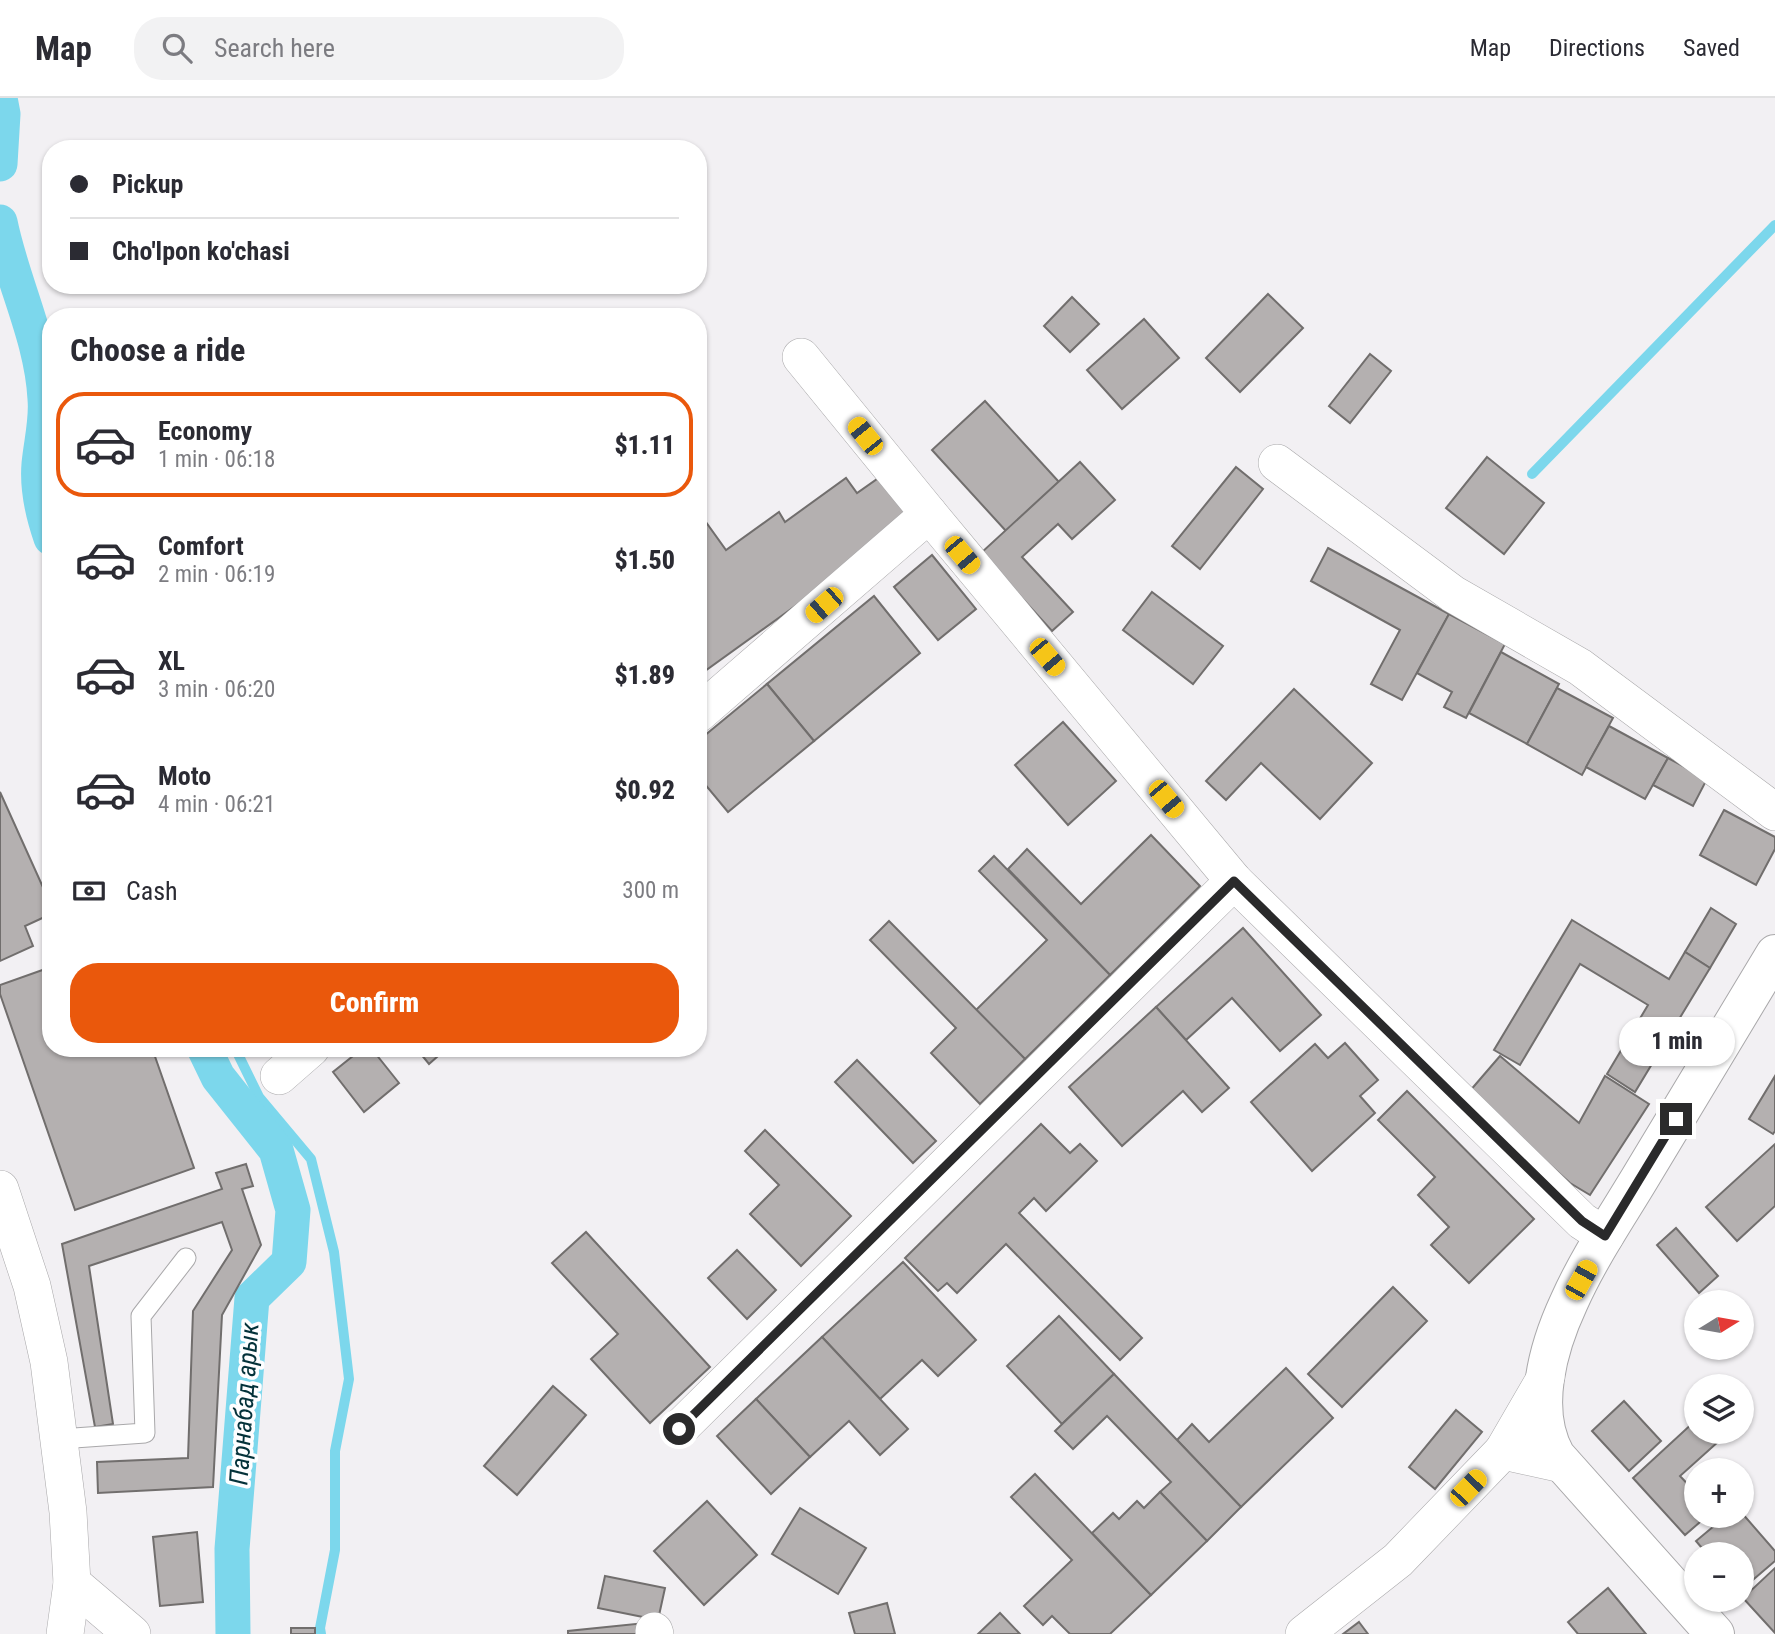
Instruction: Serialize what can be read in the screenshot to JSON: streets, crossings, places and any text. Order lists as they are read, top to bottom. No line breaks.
{"water":["Парнабад арык"],"north":"right","page":{"header":"Map","search":"Search here","nav":["Map","Directions","Saved"],"banner":["Pickup","Cho'lpon ko'chasi"],"heading":"Choose a ride","list":[{"name":"Economy","note":"1 min · 06:18","value":"$1.11"},{"name":"Comfort","note":"2 min · 06:19","value":"$1.50"},{"name":"XL","note":"3 min · 06:20","value":"$1.89"},{"name":"Moto","note":"4 min · 06:21","value":"$0.92"}],"pay":["Cash","300 m"],"buttons":"Confirm","bubble":"1 min","map_buttons":["+","−"]}}
